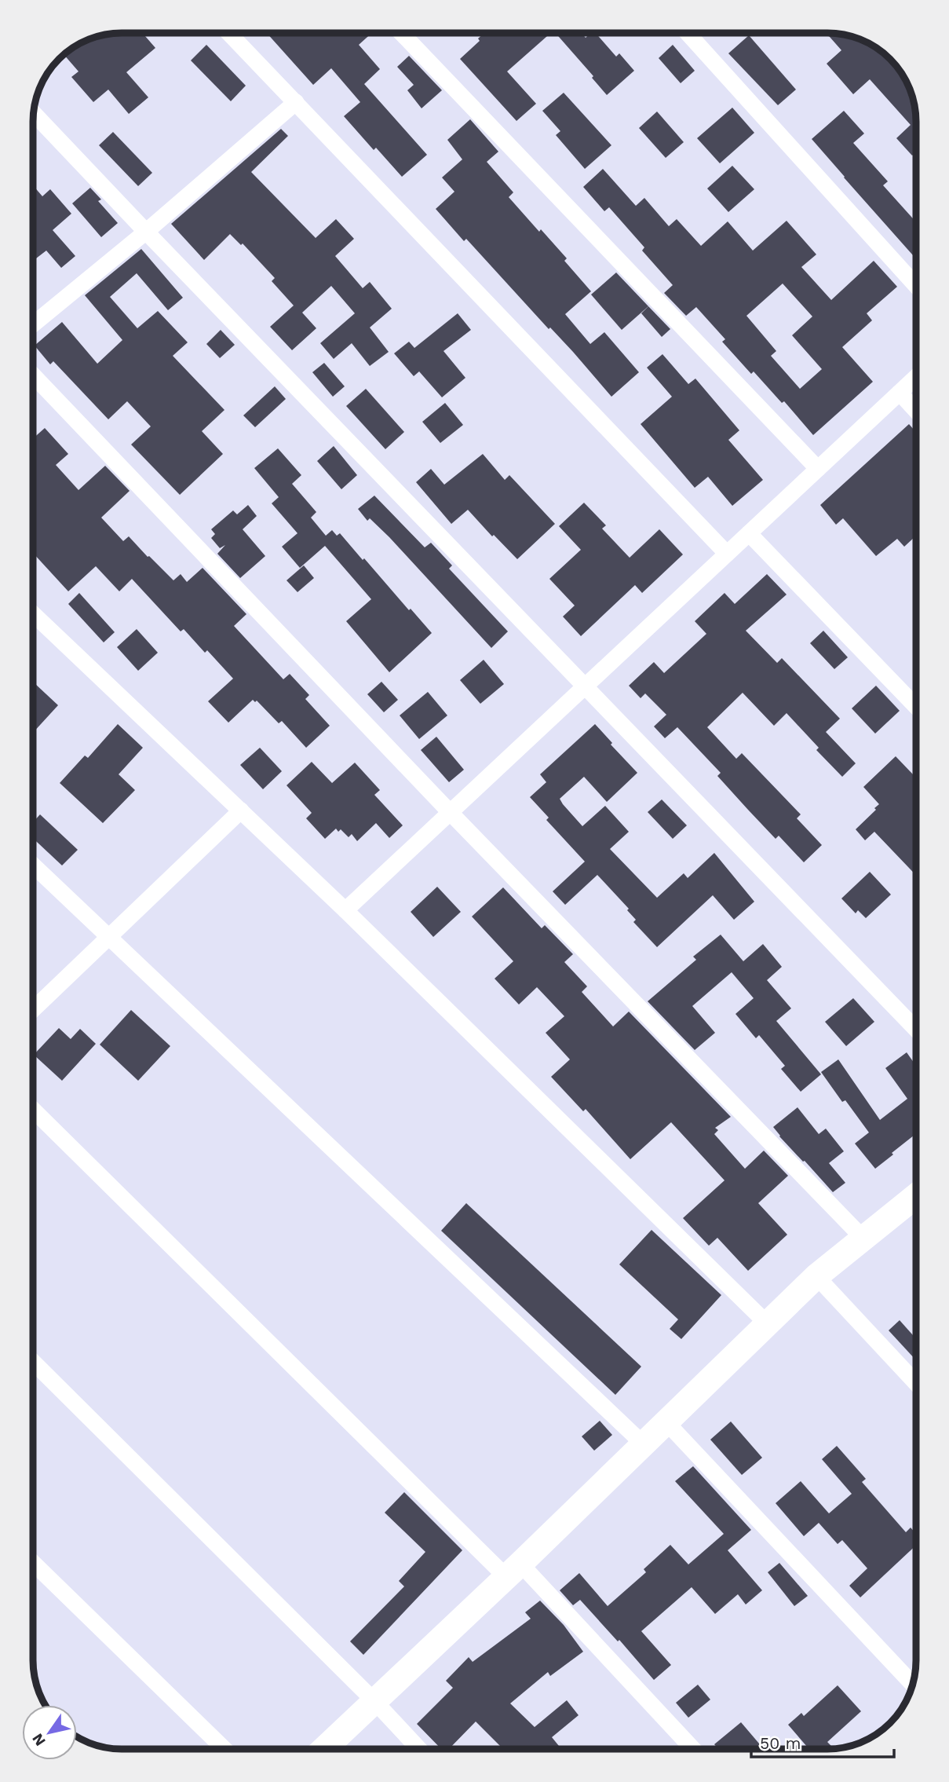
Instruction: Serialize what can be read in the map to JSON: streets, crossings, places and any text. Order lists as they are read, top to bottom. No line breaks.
{"scale_bar":"50 m","north":"bottom left"}
